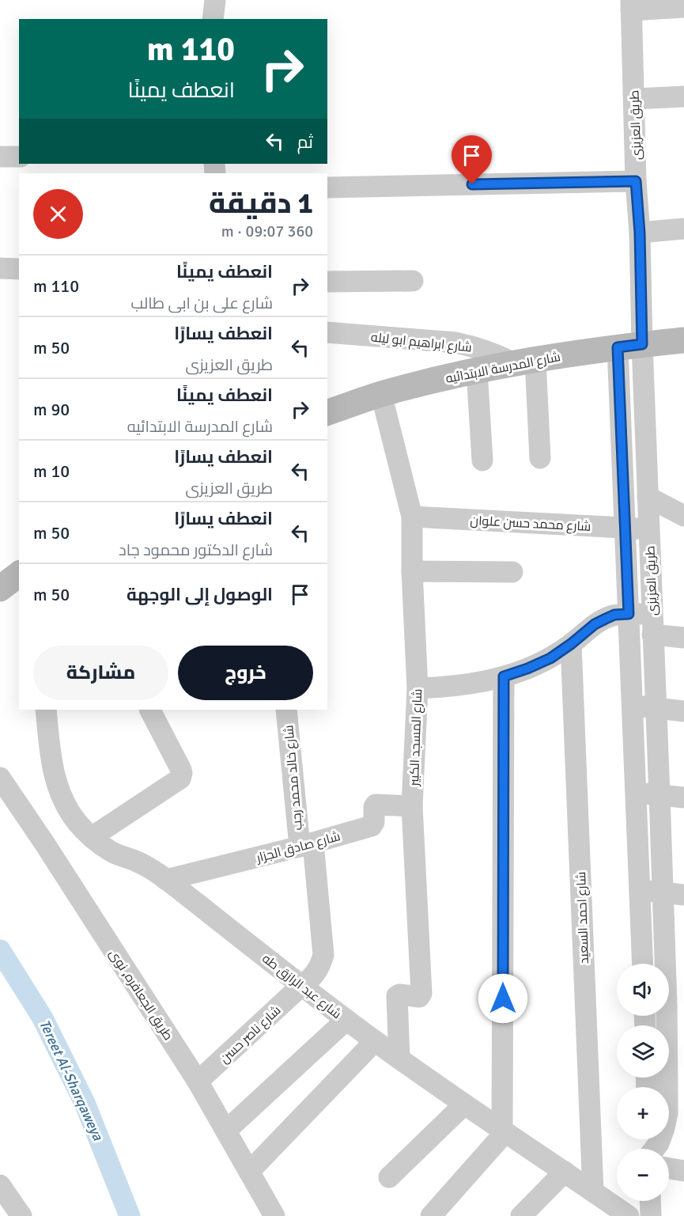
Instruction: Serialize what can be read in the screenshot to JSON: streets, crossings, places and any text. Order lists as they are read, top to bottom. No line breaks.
{"streets":{"street":["طريق العزيزى","شارع ابراهيم ابو ليله","شارع المدرسة الابتدائيه","شارع محمد حسن علوان","شارع المسجد الكبير","شارع خالد محمد رجب","شارع صادق الجزار","شارع احمد السعيد","شارع عبد الرازق طه","طريق الجعافره, نوى","شارع ناصر حسن"]},"crossings":[["طريق العزيزى","شارع المدرسة الابتدائيه"],["طريق العزيزى","شارع محمد حسن علوان"],["شارع ابراهيم ابو ليله","شارع المدرسة الابتدائيه"],["شارع المدرسة الابتدائيه","شارع المسجد الكبير"],["شارع محمد حسن علوان","شارع المسجد الكبير"],["شارع المسجد الكبير","شارع صادق الجزار"],["شارع المسجد الكبير","شارع عبد الرازق طه"],["شارع خالد محمد رجب","شارع صادق الجزار"],["شارع خالد محمد رجب","شارع عبد الرازق طه"],["شارع خالد محمد رجب","شارع ناصر حسن"],["شارع صادق الجزار","شارع عبد الرازق طه"],["شارع احمد السعيد","شارع عبد الرازق طه"],["شارع عبد الرازق طه","شارع ناصر حسن"],["طريق الجعافره, نوى","شارع ناصر حسن"]],"water":["Tereet Al-Sharqaweya"],"page":{"turn":["110 m","انعطف يمينًا"],"then":"ثم","heading":["1 دقيقة","360 m · 09:07"],"list":[{"name":"انعطف يمينًا","note":"شارع على بن ابى طالب","value":"110 m"},{"name":"انعطف يسارًا","note":"طريق العزيزى","value":"50 m"},{"name":"انعطف يمينًا","note":"شارع المدرسة الابتدائيه","value":"90 m"},{"name":"انعطف يسارًا","note":"طريق العزيزى","value":"10 m"},{"name":"انعطف يسارًا","note":"شارع الدكتور محمود جاد","value":"50 m"},{"name":"الوصول إلى الوجهة","value":"50 m"}],"buttons":["خروج","مشاركة"],"map_buttons":["+","−"]}}
